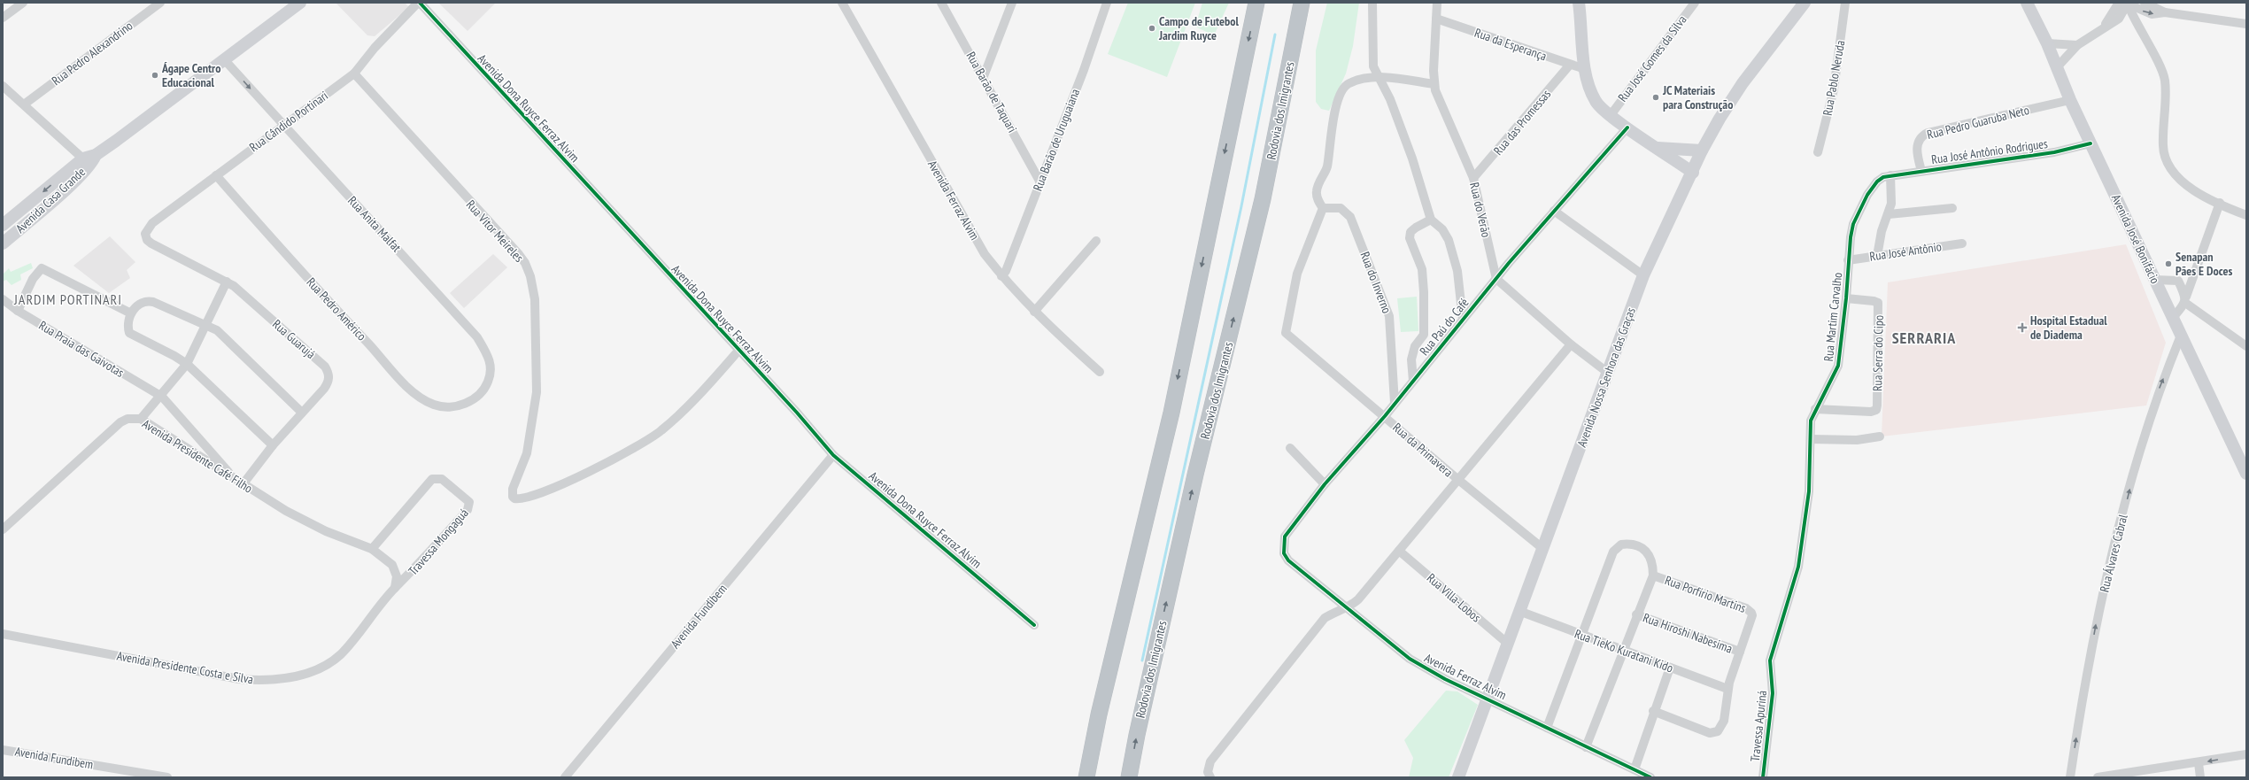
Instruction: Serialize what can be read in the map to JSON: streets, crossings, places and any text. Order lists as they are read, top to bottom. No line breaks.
{"streets":{"highway":["Rodovia dos Imigrantes"],"main road":["Avenida Casa Grande","Avenida José Bonifácio","Avenida Nossa Senhora das Graças"],"street":["Rua da Esperança","Rua Pedro Alexandrino","Rua José Gomes da Silva","Rua Pablo Neruda","Rua Barão de Taquari","Avenida Dona Ruyce Ferraz Alvim","Rua Cândido Portinari","Rua das Promessas","Rua Pedro Guaruba Neto","Rua Barão de Uruguaiana","Rua José Antônio Rodrigues","Avenida Ferraz Alvim","Rua do Verão","Rua Anita Malfat","Rua Vitor Meireles","Rua José Antônio","Rua do Inverno","Rua Pedro Américo","Rua Martim Carvalho","Rua Paú do Café","Rua Guarujá","Rua Praia das Gaivotas","Rua Serra do Cipo","Rua da Primavera","Avenida Presidente Café Filho","Travessa Mongaguá","Rua Álvares Cabral","Rua Porfírio Martins","Rua Villa-Lobos","Avenida Fundibem","Rua Hiroshi Nabesima","Rua TieKo Kuratani Kido","Avenida Presidente Costa e Silva","Travessa Apuriná"]},"crossings":[["Rua da Esperança","Rua das Promessas"],["Rua da Esperança","Rua do Verão"],["Rua Barão de Taquari","Rua Barão de Uruguaiana"],["Avenida Dona Ruyce Ferraz Alvim","Rua Cândido Portinari"],["Avenida Dona Ruyce Ferraz Alvim","Rua Vitor Meireles"],["Avenida Dona Ruyce Ferraz Alvim","Avenida Fundibem"],["Rua Cândido Portinari","Rua Anita Malfat"],["Rua Cândido Portinari","Rua Vitor Meireles"],["Rua Cândido Portinari","Rua Pedro Américo"],["Rua Cândido Portinari","Rua Guarujá"],["Rua das Promessas","Rua do Verão"],["Rua Pedro Guaruba Neto","Rua José Antônio Rodrigues"],["Rua Pedro Guaruba Neto","Avenida José Bonifácio"],["Rua Barão de Uruguaiana","Avenida Ferraz Alvim"],["Rua José Antônio Rodrigues","Avenida José Bonifácio"],["Rua José Antônio Rodrigues","Rua Martim Carvalho"],["Avenida Casa Grande","Rua Anita Malfat"],["Avenida Ferraz Alvim","Rua Paú do Café"],["Avenida Ferraz Alvim","Avenida Nossa Senhora das Graças"],["Avenida Ferraz Alvim","Rua Porfírio Martins"],["Rua do Verão","Rua Paú do Café"],["Rua Anita Malfat","Rua Pedro Américo"],["Avenida José Bonifácio","Rua Álvares Cabral"],["Rua José Antônio","Rua Martim Carvalho"],["Rua do Inverno","Rua Paú do Café"],["Rua do Inverno","Rua da Primavera"],["Rua Martim Carvalho","Rua Serra do Cipo"],["Rua Martim Carvalho","Travessa Apuriná"],["Rua Paú do Café","Rua da Primavera"],["Rua Guarujá","Avenida Presidente Café Filho"],["Rua Praia das Gaivotas","Avenida Presidente Café Filho"],["Avenida Nossa Senhora das Graças","Rua da Primavera"],["Avenida Nossa Senhora das Graças","Rua Villa-Lobos"],["Avenida Nossa Senhora das Graças","Rua TieKo Kuratani Kido"],["Avenida Presidente Café Filho","Travessa Mongaguá"],["Avenida Presidente Café Filho","Avenida Presidente Costa e Silva"],["Travessa Mongaguá","Avenida Presidente Costa e Silva"],["Rua Porfírio Martins","Rua Hiroshi Nabesima"],["Rua Porfírio Martins","Rua TieKo Kuratani Kido"]],"one_way":["Rua Álvares Cabral"],"districts":["JARDIM PORTINARI","SERRARIA"],"places":{"other":["Campo de Futebol Jardim Ruyce","Ágape Centro Educacional","JC Materiais para Construção","Senapan Pães E Doces"],"health":["Hospital Estadual de Diadema"]}}
